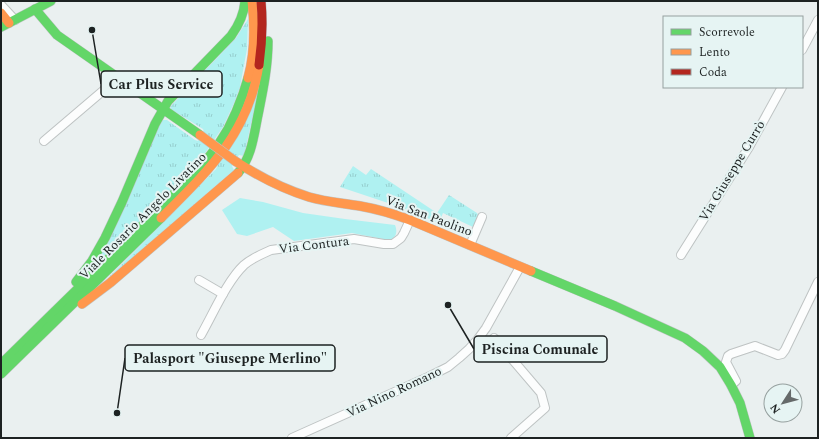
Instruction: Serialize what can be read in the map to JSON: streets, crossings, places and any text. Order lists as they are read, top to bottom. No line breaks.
{"streets":{"street":["Via Giuseppe Currò","Viale Rosario Angelo Livatino","Via San Paolino","Via Contura","Via Nino Romano"]},"crossings":[["Via San Paolino","Via Contura"],["Via San Paolino","Via Nino Romano"]],"places":["Car Plus Service","Piscina Comunale","Palasport \"Giuseppe Merlino\""],"legend":["Scorrevole","Lento","Coda"],"north":"bottom left"}
